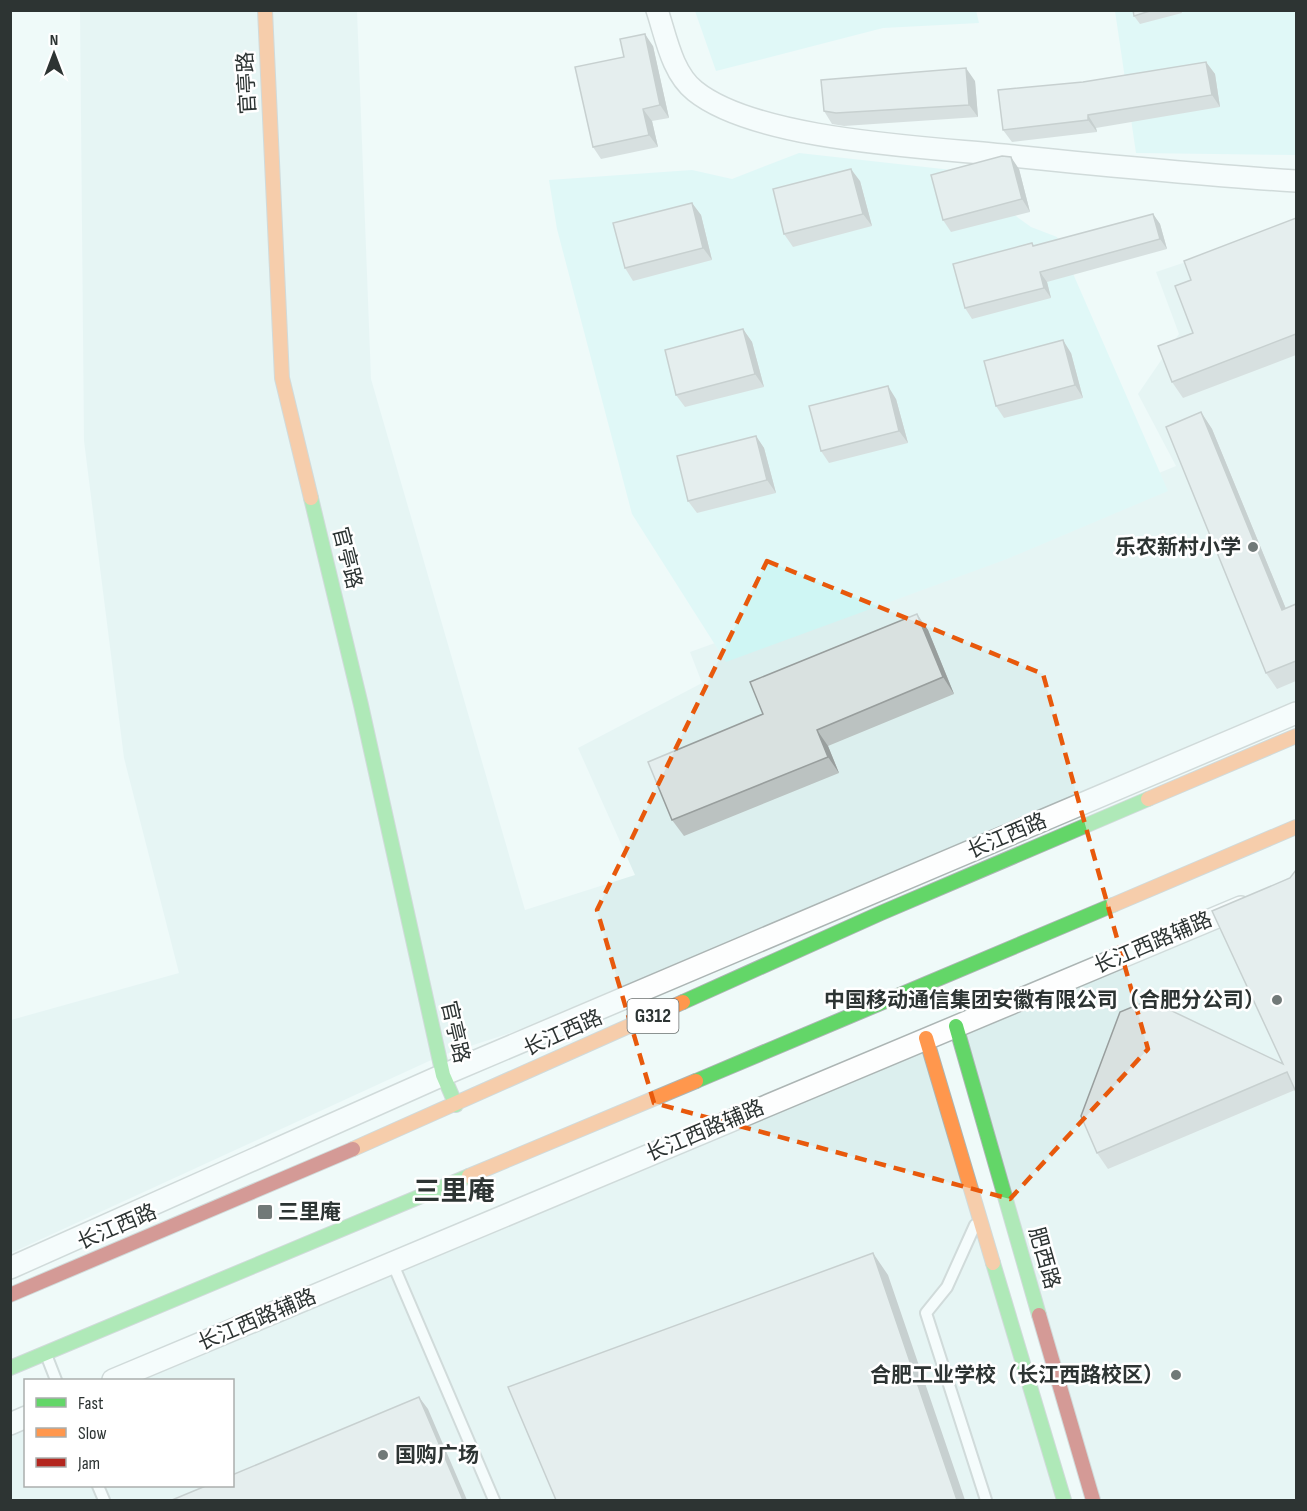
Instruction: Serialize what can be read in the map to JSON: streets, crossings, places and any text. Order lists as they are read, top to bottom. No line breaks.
{"streets":{"main road":["官亭路","长江西路","G312","肥西路"],"street":["长江西路辅路"]},"crossings":[["官亭路","长江西路"],["长江西路辅路","肥西路"]],"districts":["三里庵"],"places":{"other":["乐农新村小学","中国移动通信集团安徽有限公司（合肥分公司）","合肥工业学校（长江西路校区）","国购广场"],"transit":["三里庵"]},"legend":["Fast","Slow","Jam"],"north":"top"}
